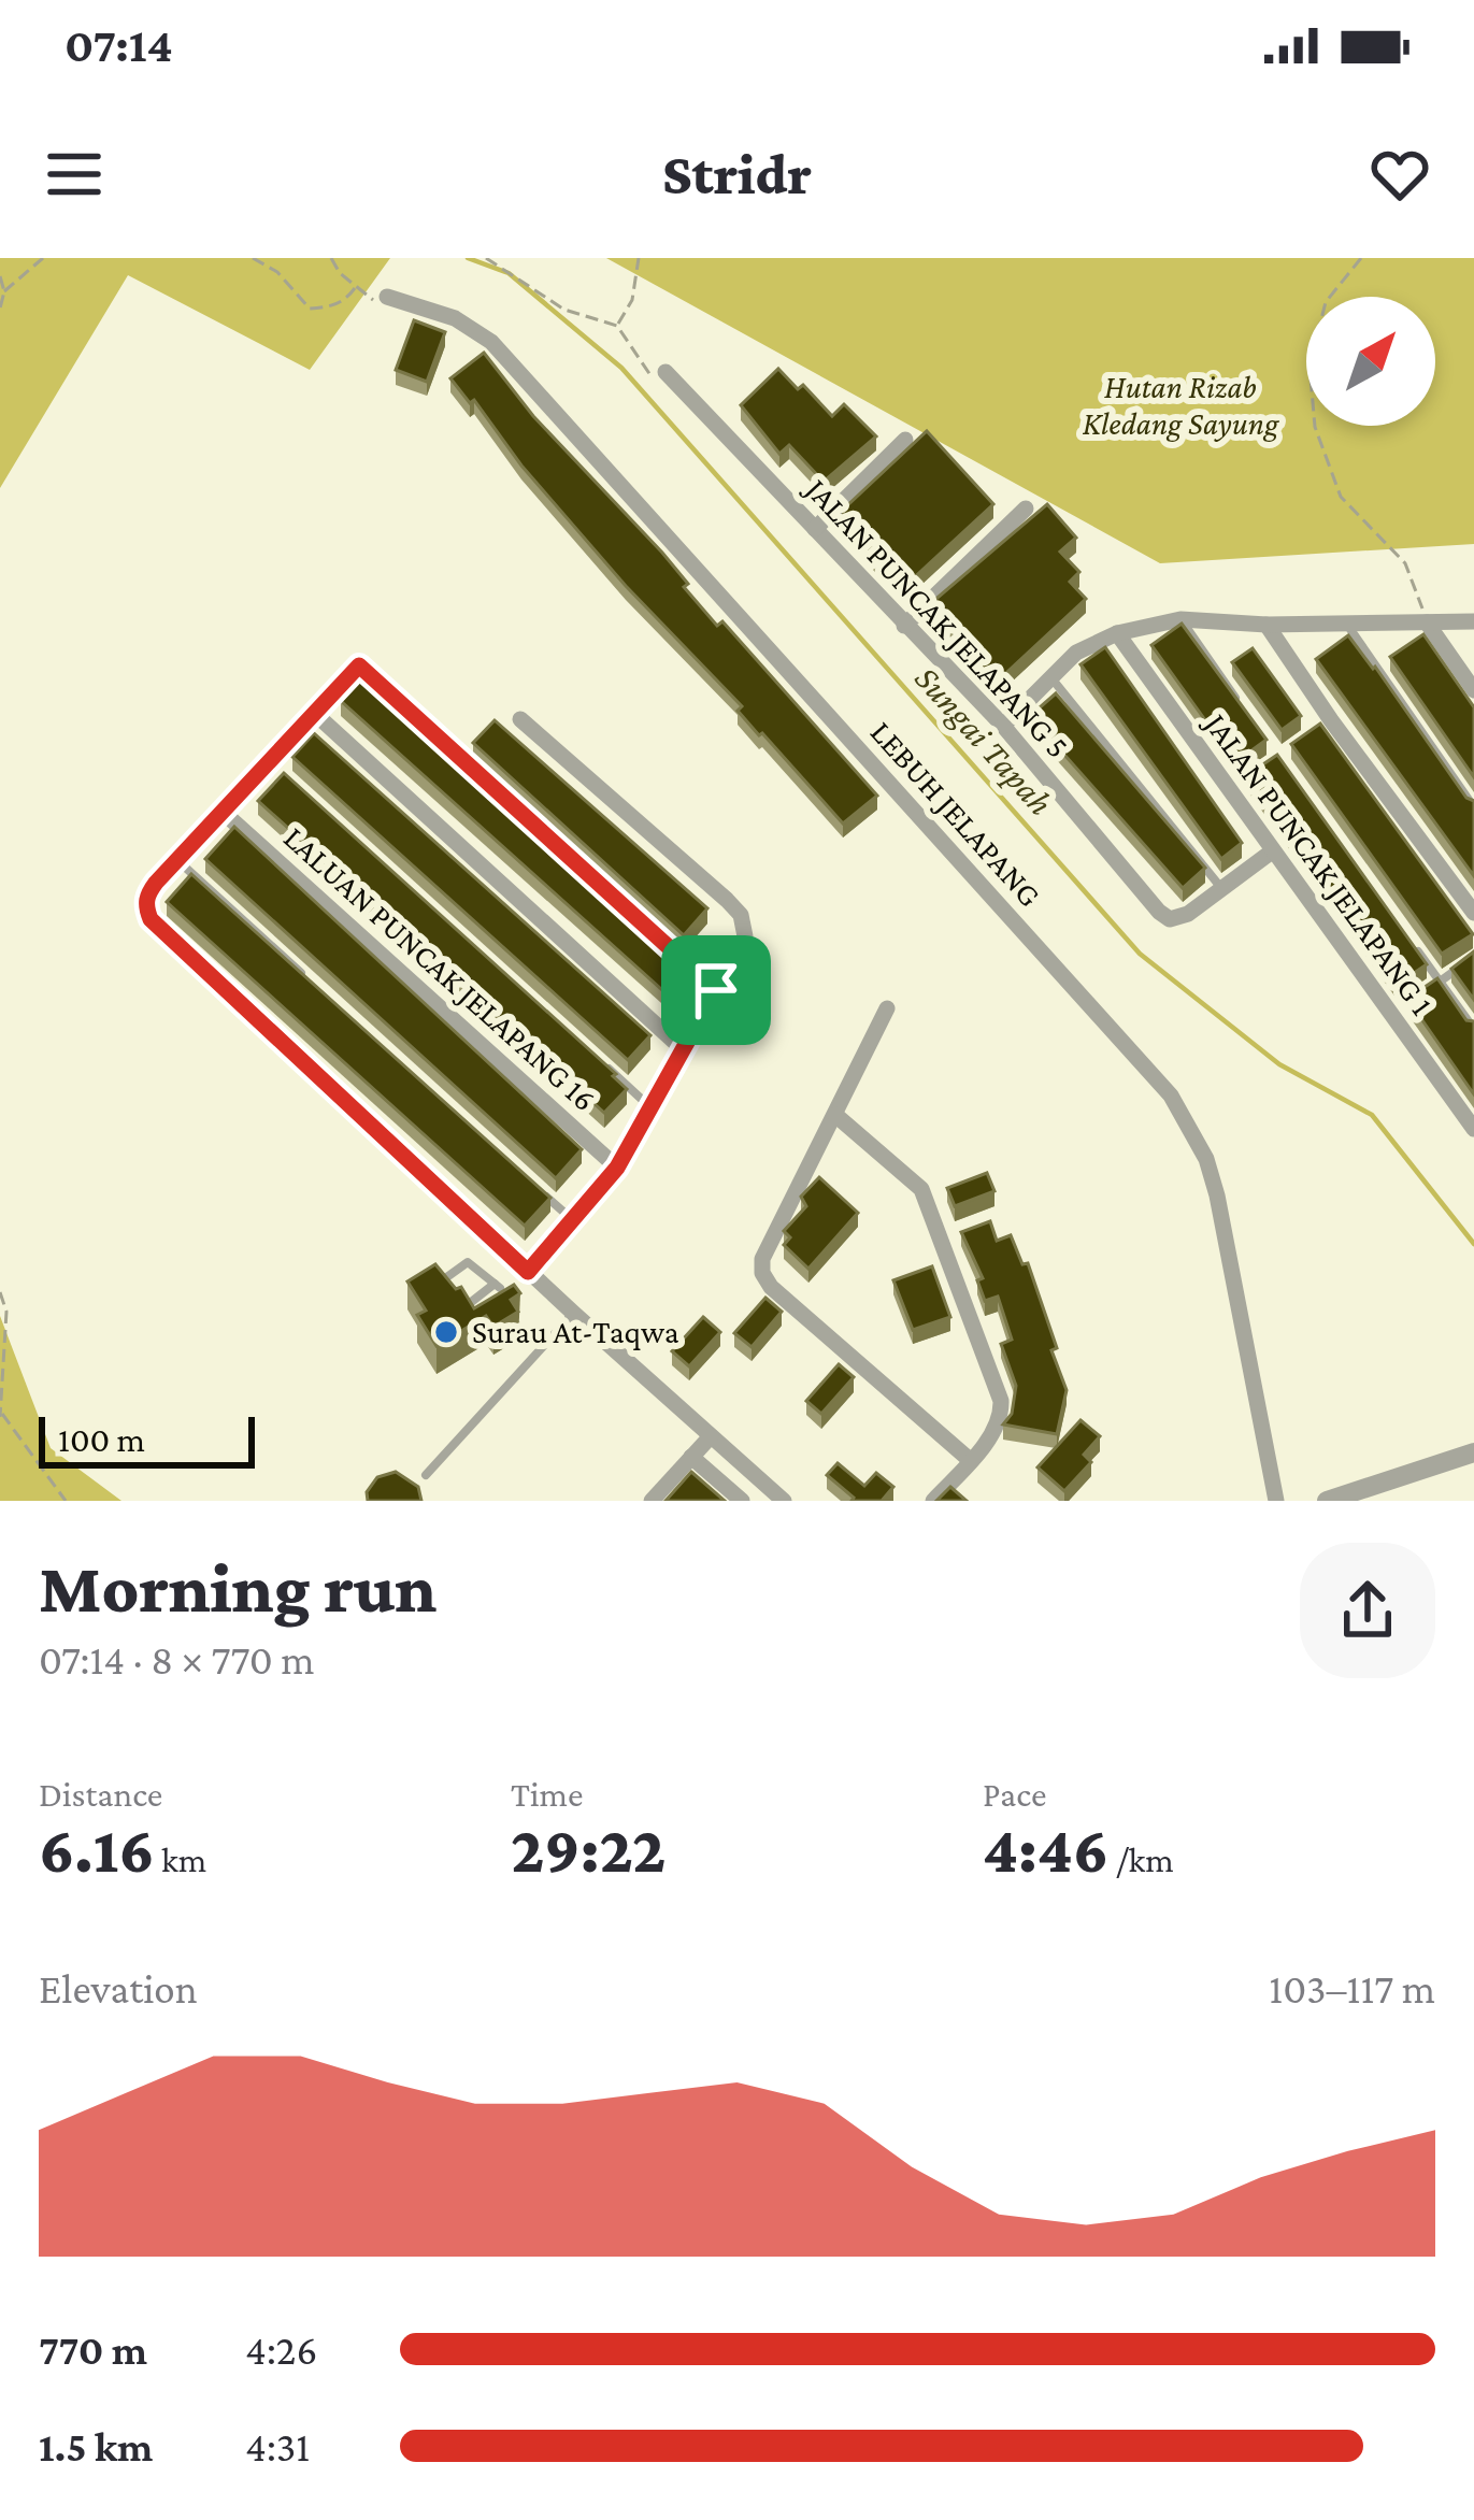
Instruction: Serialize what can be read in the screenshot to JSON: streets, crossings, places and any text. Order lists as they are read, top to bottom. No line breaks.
{"streets":{"street":["JALAN PUNCAK JELAPANG 5","LEBUH JELAPANG","JALAN PUNCAK JELAPANG 1","LALUAN PUNCAK JELAPANG 16"]},"water":["Sungai Tapah"],"parks":["Hutan Rizab Kledang Sayung"],"places":["Surau At-Taqwa"],"scale_bar":"100 m","north":"top right","page":{"status":"07:14","header":"Stridr","scale":"100 m","heading":["Morning run","07:14 · 8 × 770 m"],"stats":[["Distance","6.16 km"],["Time","29:22"],["Pace","4:46 /km"]],"chart":["Elevation","103–117 m"],"list":[{"name":"770 m","note":"4:26"},{"name":"1.5 km","note":"4:31"}]}}
